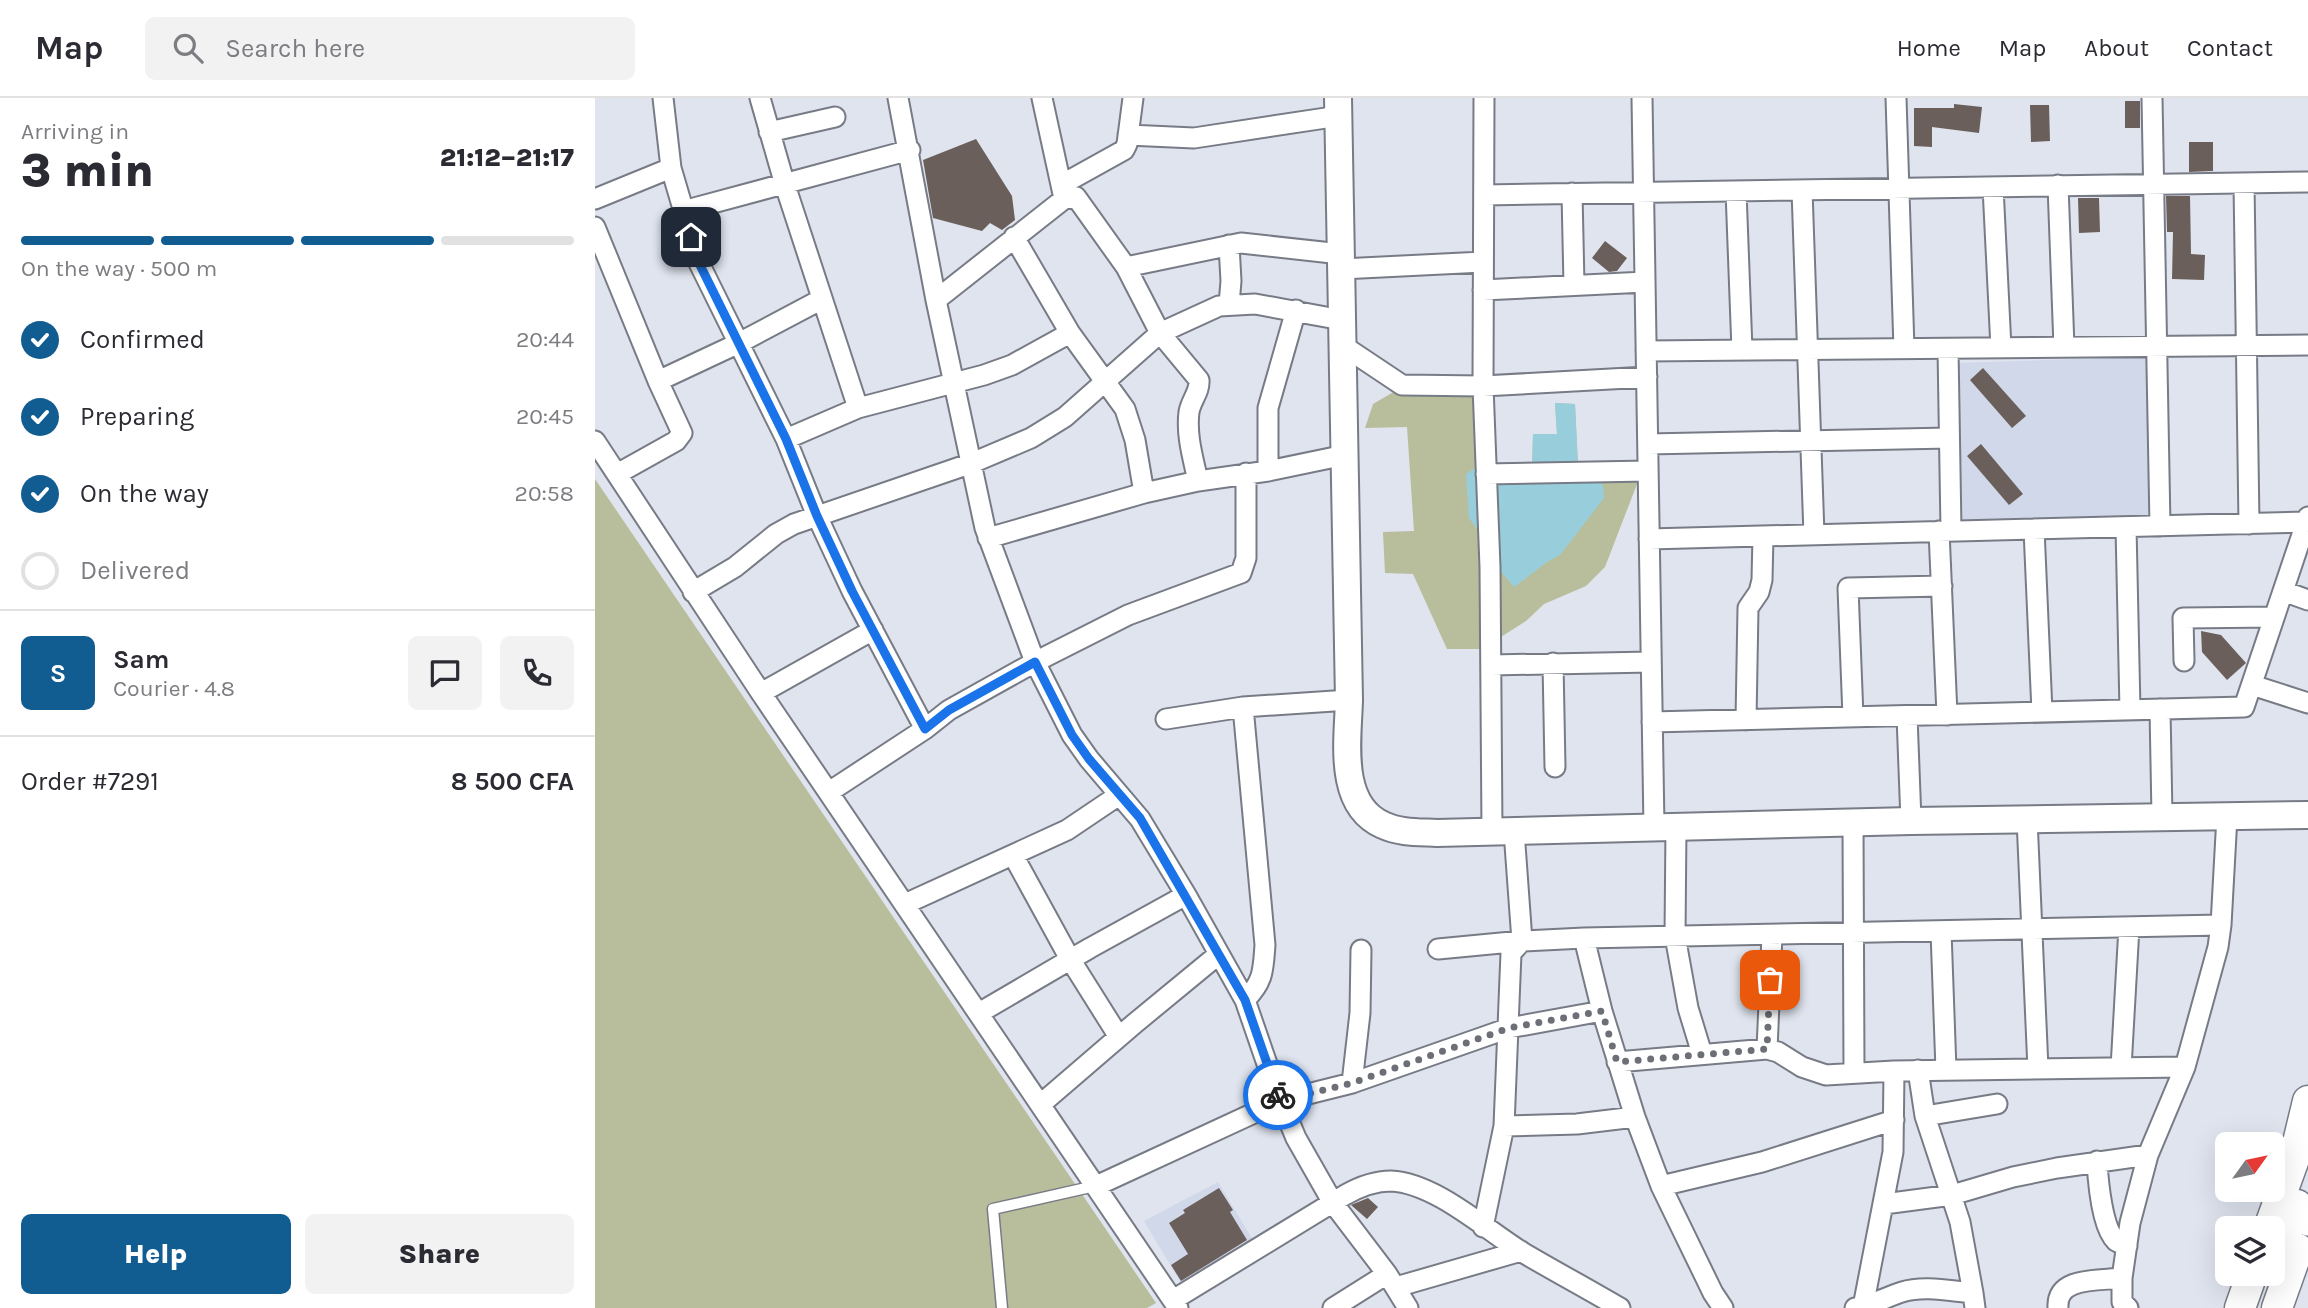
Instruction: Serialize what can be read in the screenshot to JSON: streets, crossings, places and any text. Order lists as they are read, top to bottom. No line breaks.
{"north":"top right","page":{"header":"Map","search":"Search here","nav":["Home","Map","About","Contact"],"heading":["3 min","Arriving in","21:12–21:17"],"panel":["Sam","Courier · 4.8","Order #7291","8 500 CFA"],"bar":"On the way · 500 m","list":[["Confirmed","20:44"],["Preparing","20:45"],["On the way","20:58"],"Delivered"],"round":"S","buttons":["Help","Share"]}}
